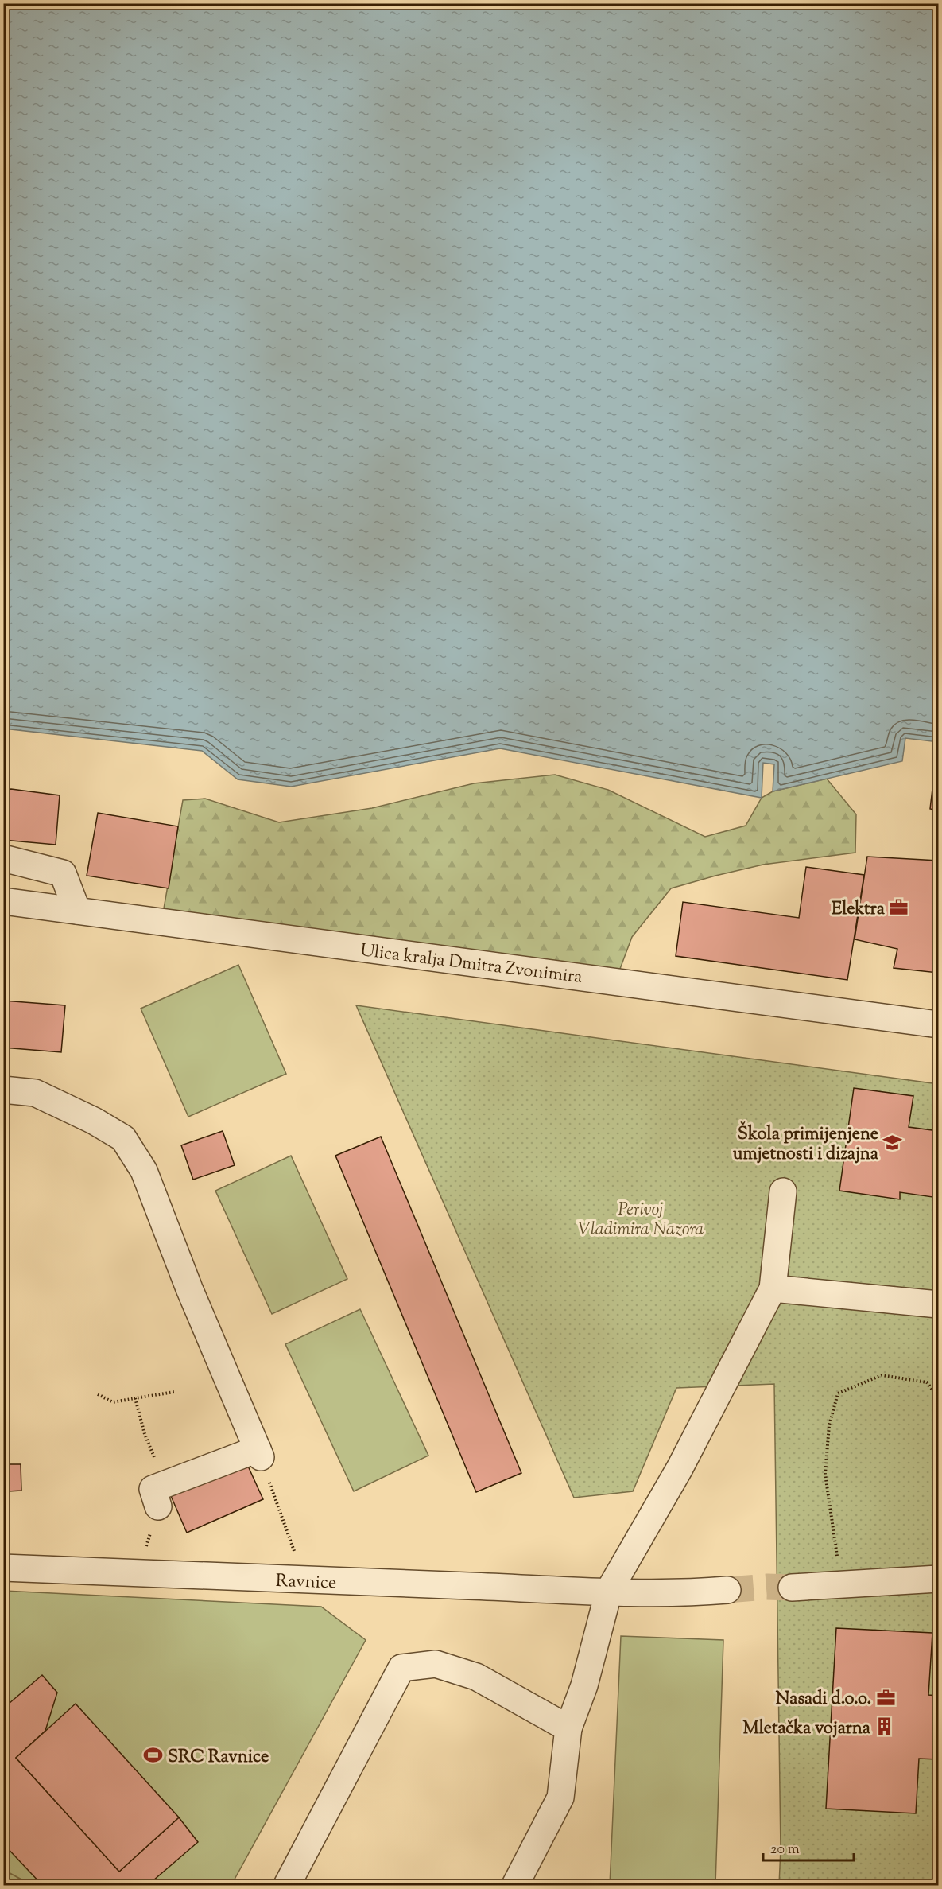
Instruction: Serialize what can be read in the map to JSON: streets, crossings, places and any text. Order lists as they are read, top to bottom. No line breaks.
{"streets":{"street":["Ulica kralja Dmitra Zvonimira","Ravnice"]},"parks":["Perivoj Vladimira Nazora"],"places":{"office":["Elektra","Nasadi d.o.o."],"school or university":["Škola primijenjene umjetnosti i dizajna"],"building":["Mletačka vojarna"],"sports":["SRC Ravnice"]},"scale_bar":"20 m"}
